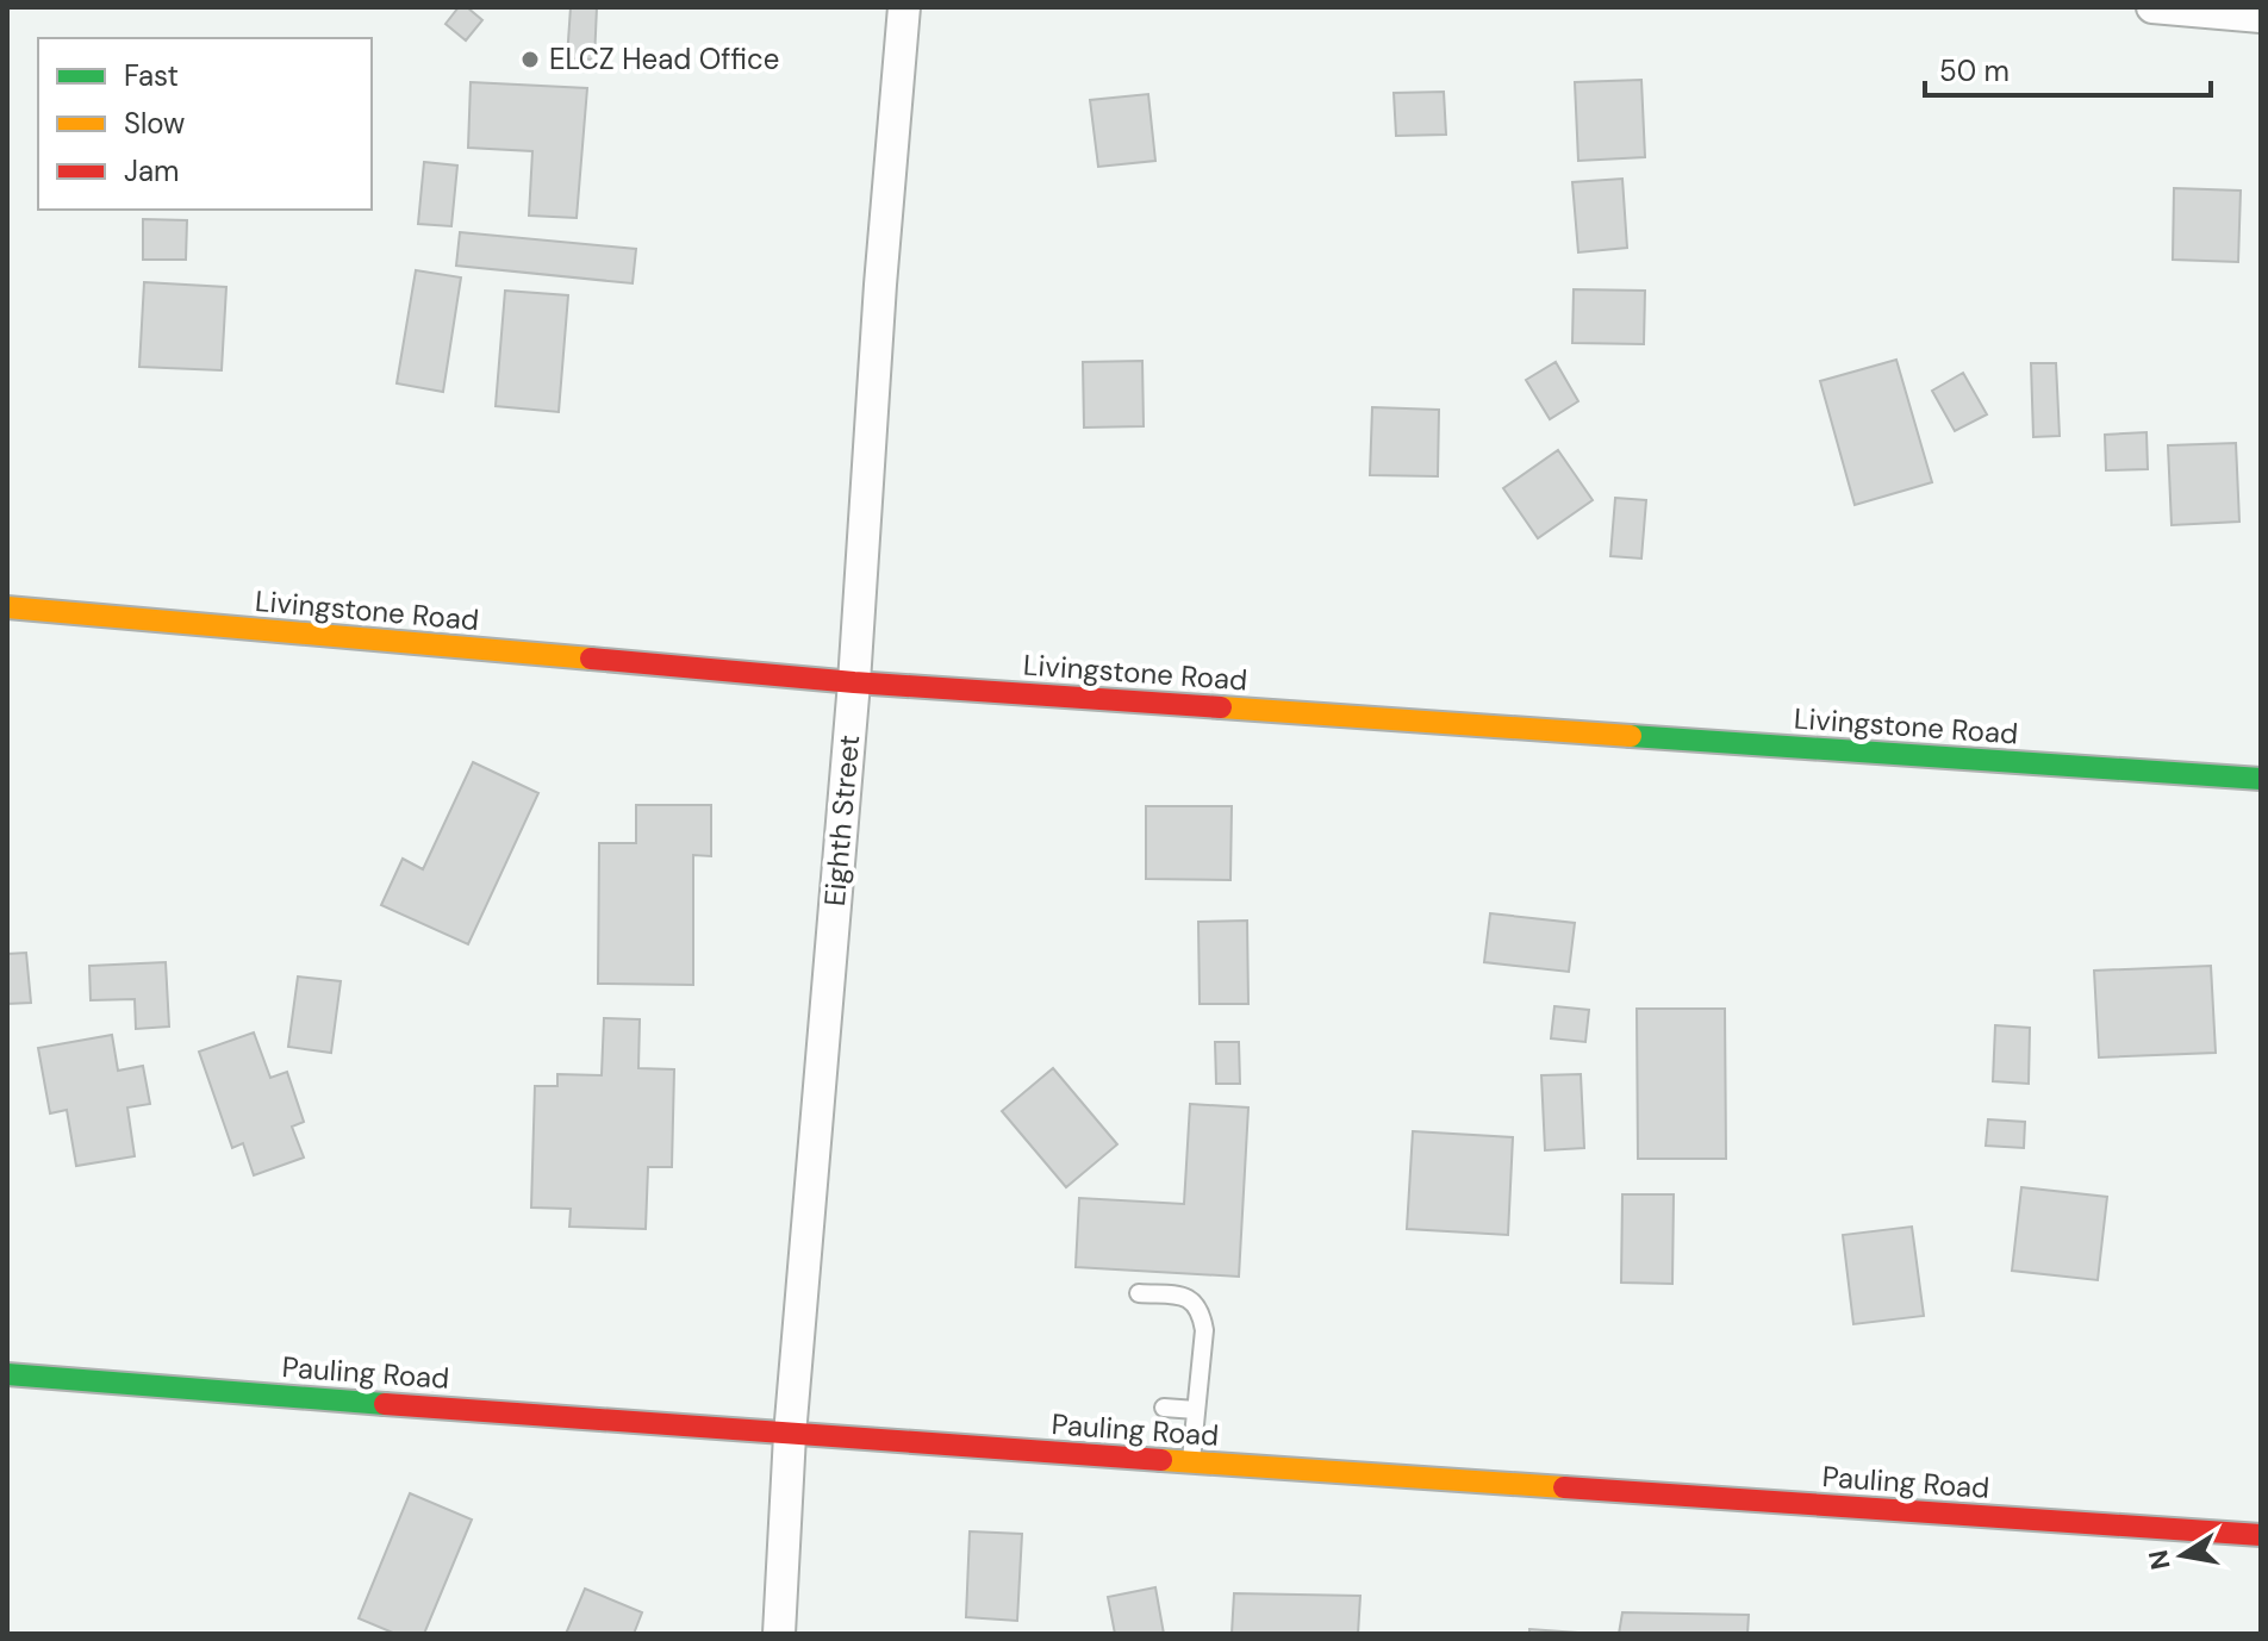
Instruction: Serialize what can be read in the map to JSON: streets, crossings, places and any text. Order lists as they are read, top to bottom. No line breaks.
{"streets":{"street":["Livingstone Road","Eighth Street","Pauling Road"]},"crossings":[["Livingstone Road","Eighth Street"],["Eighth Street","Pauling Road"]],"places":["ELCZ Head Office"],"legend":["Fast","Slow","Jam"],"scale_bar":"50 m","north":"left"}
